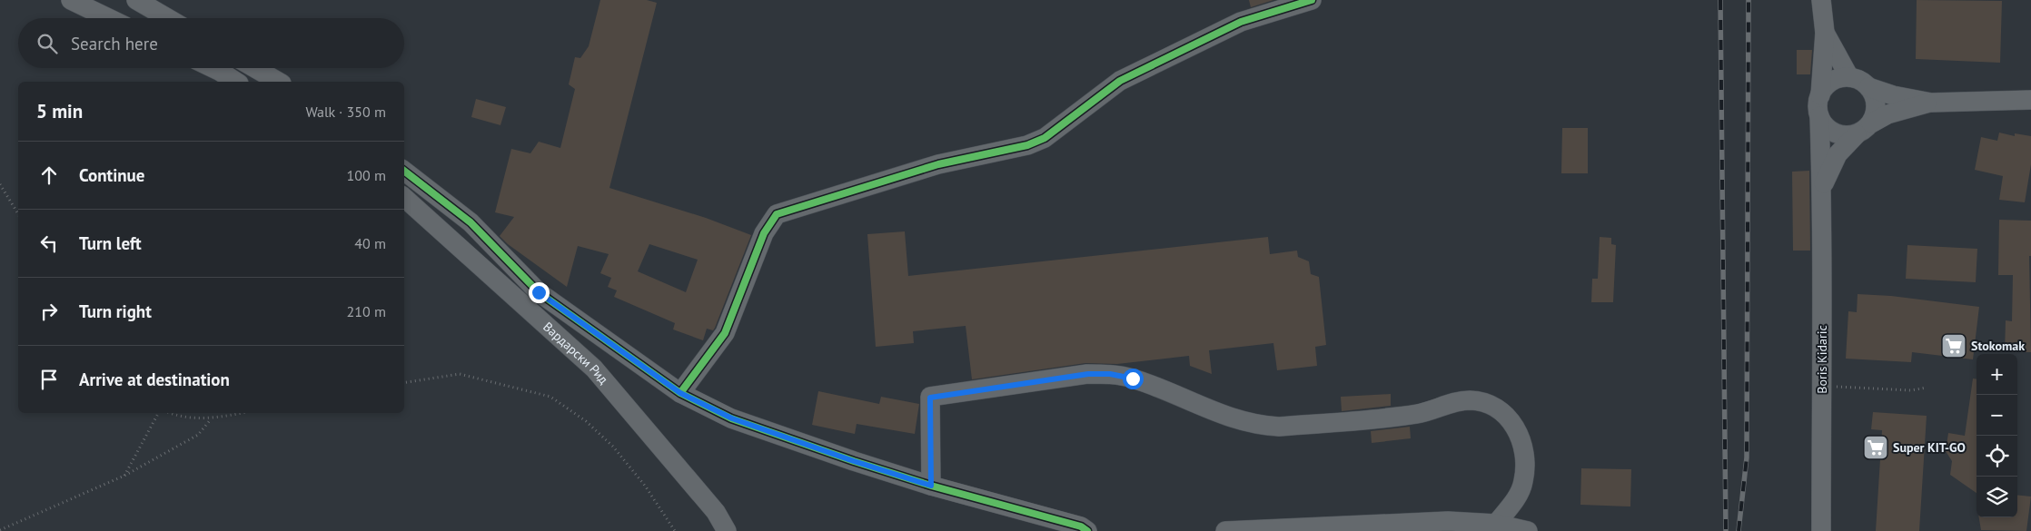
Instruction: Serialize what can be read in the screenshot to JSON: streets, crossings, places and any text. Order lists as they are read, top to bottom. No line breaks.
{"streets":{"street":["Вардарски Рид","Boris Kidaric"]},"places":{"supermarket":["Stokomak","Super KIT-GO"]},"page":{"search":"Search here","heading":["5 min","Walk · 350 m"],"list":[["Continue","100 m"],["Turn left","40 m"],["Turn right","210 m"],"Arrive at destination"],"map_buttons":["+","−"]}}
